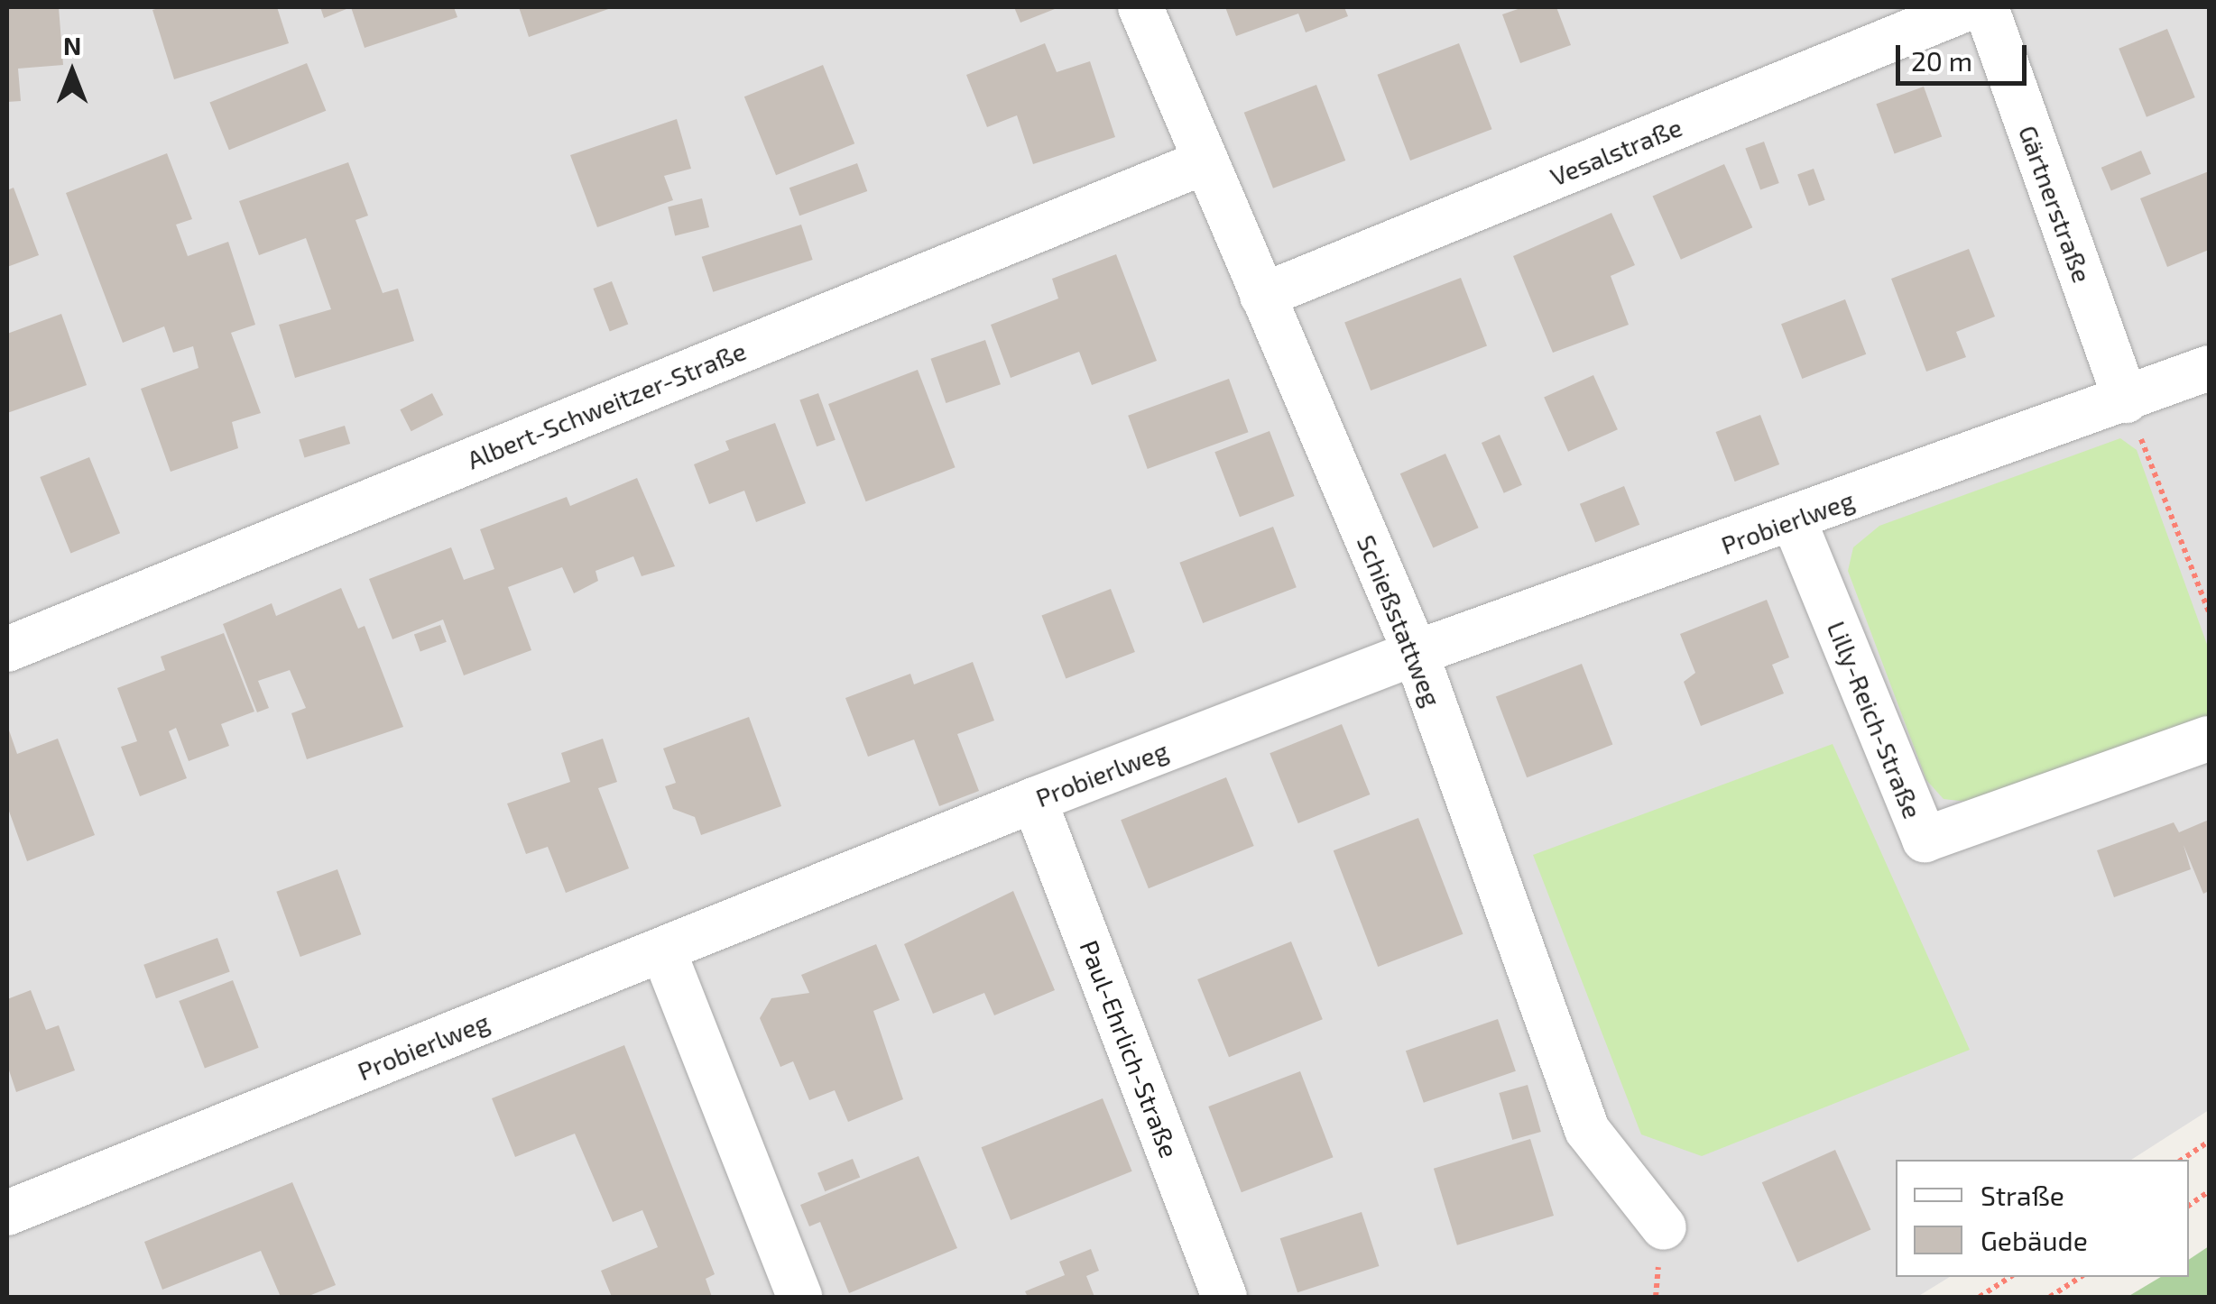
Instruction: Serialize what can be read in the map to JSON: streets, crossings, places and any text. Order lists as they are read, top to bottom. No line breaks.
{"streets":{"street":["Vesalstraße","Gärtnerstraße","Albert-Schweitzer-Straße","Probierlweg","Schießstattweg","Lilly-Reich-Straße","Paul-Ehrlich-Straße"]},"crossings":[["Vesalstraße","Schießstattweg"],["Gärtnerstraße","Probierlweg"],["Albert-Schweitzer-Straße","Schießstattweg"],["Probierlweg","Schießstattweg"],["Probierlweg","Lilly-Reich-Straße"],["Probierlweg","Paul-Ehrlich-Straße"]],"legend":["Straße","Gebäude"],"scale_bar":"20 m","north":"top"}
